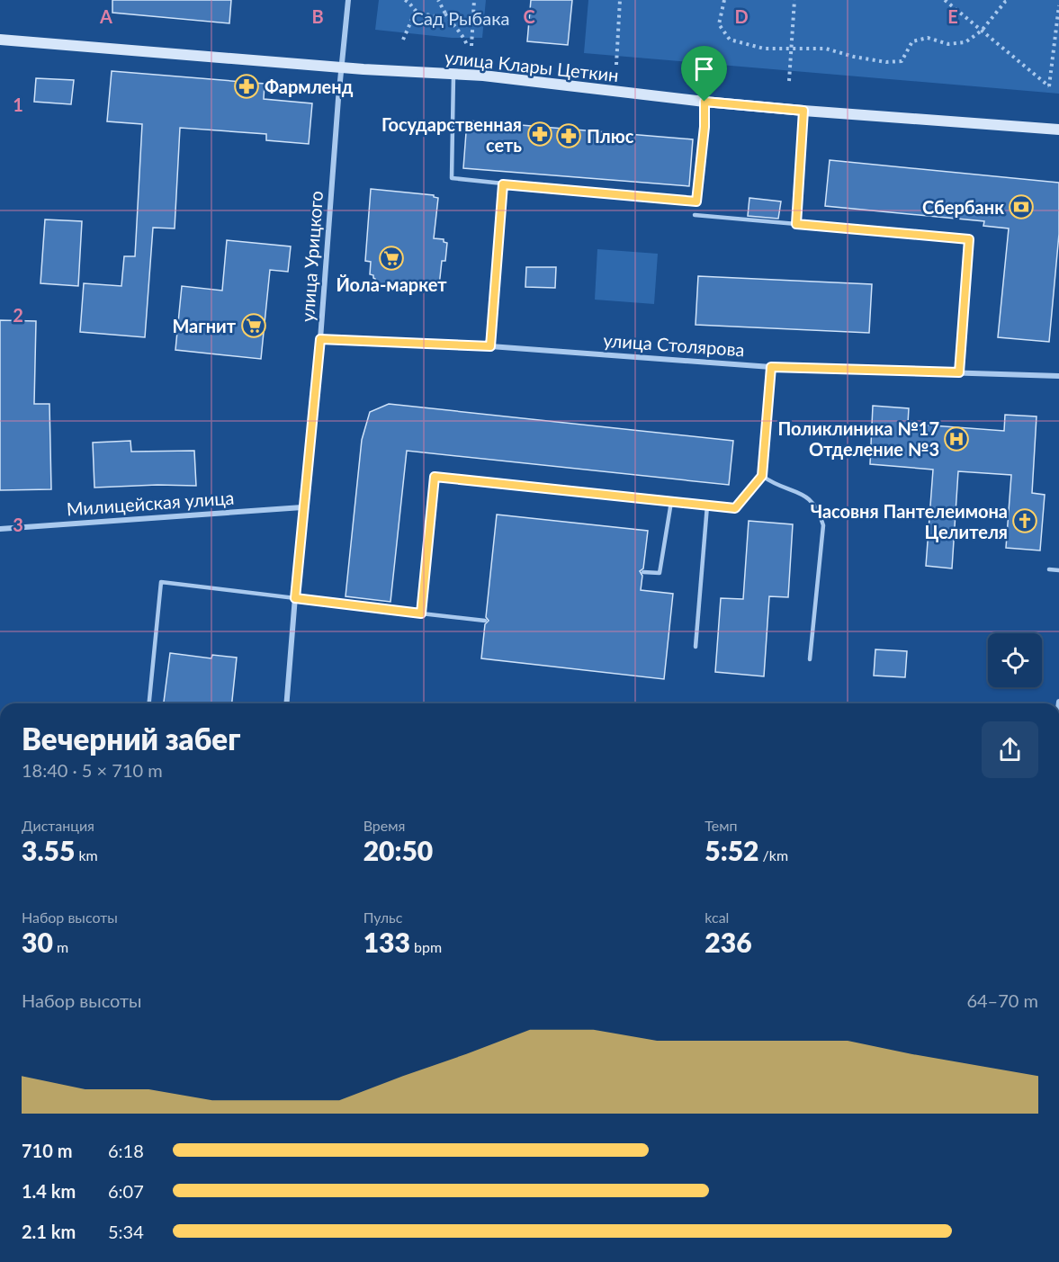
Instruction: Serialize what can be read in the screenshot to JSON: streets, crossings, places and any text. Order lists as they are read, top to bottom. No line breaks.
{"streets":{"main road":["улица Клары Цеткин"],"street":["улица Урицкого","улица Столярова","Милицейская улица"]},"crossings":[["улица Клары Цеткин","улица Урицкого"],["улица Урицкого","улица Столярова"],["улица Урицкого","Милицейская улица"]],"parks":["Сад Рыбака"],"places":{"pharmacy":["Фармленд","Государственная сеть","Плюс"],"bank":["Сбербанк"],"supermarket":["Йола-маркет","Магнит"],"hospital":["Поликлиника №17 Отделение №3"],"church":["Часовня Пантелеимона Целителя"]},"page":{"heading":["Вечерний забег","18:40 · 5 × 710 m"],"stats":[["Дистанция","3.55 km"],["Время","20:50"],["Темп","5:52 /km"],["Набор высоты","30 m"],["Пульс","133 bpm"],["kcal","236"]],"chart":["Набор высоты","64–70 m"],"list":[{"name":"710 m","note":"6:18"},{"name":"1.4 km","note":"6:07"},{"name":"2.1 km","note":"5:34"}]},"grid":{"columns":["A","B","C","D","E"],"rows":["1","2","3"]}}
